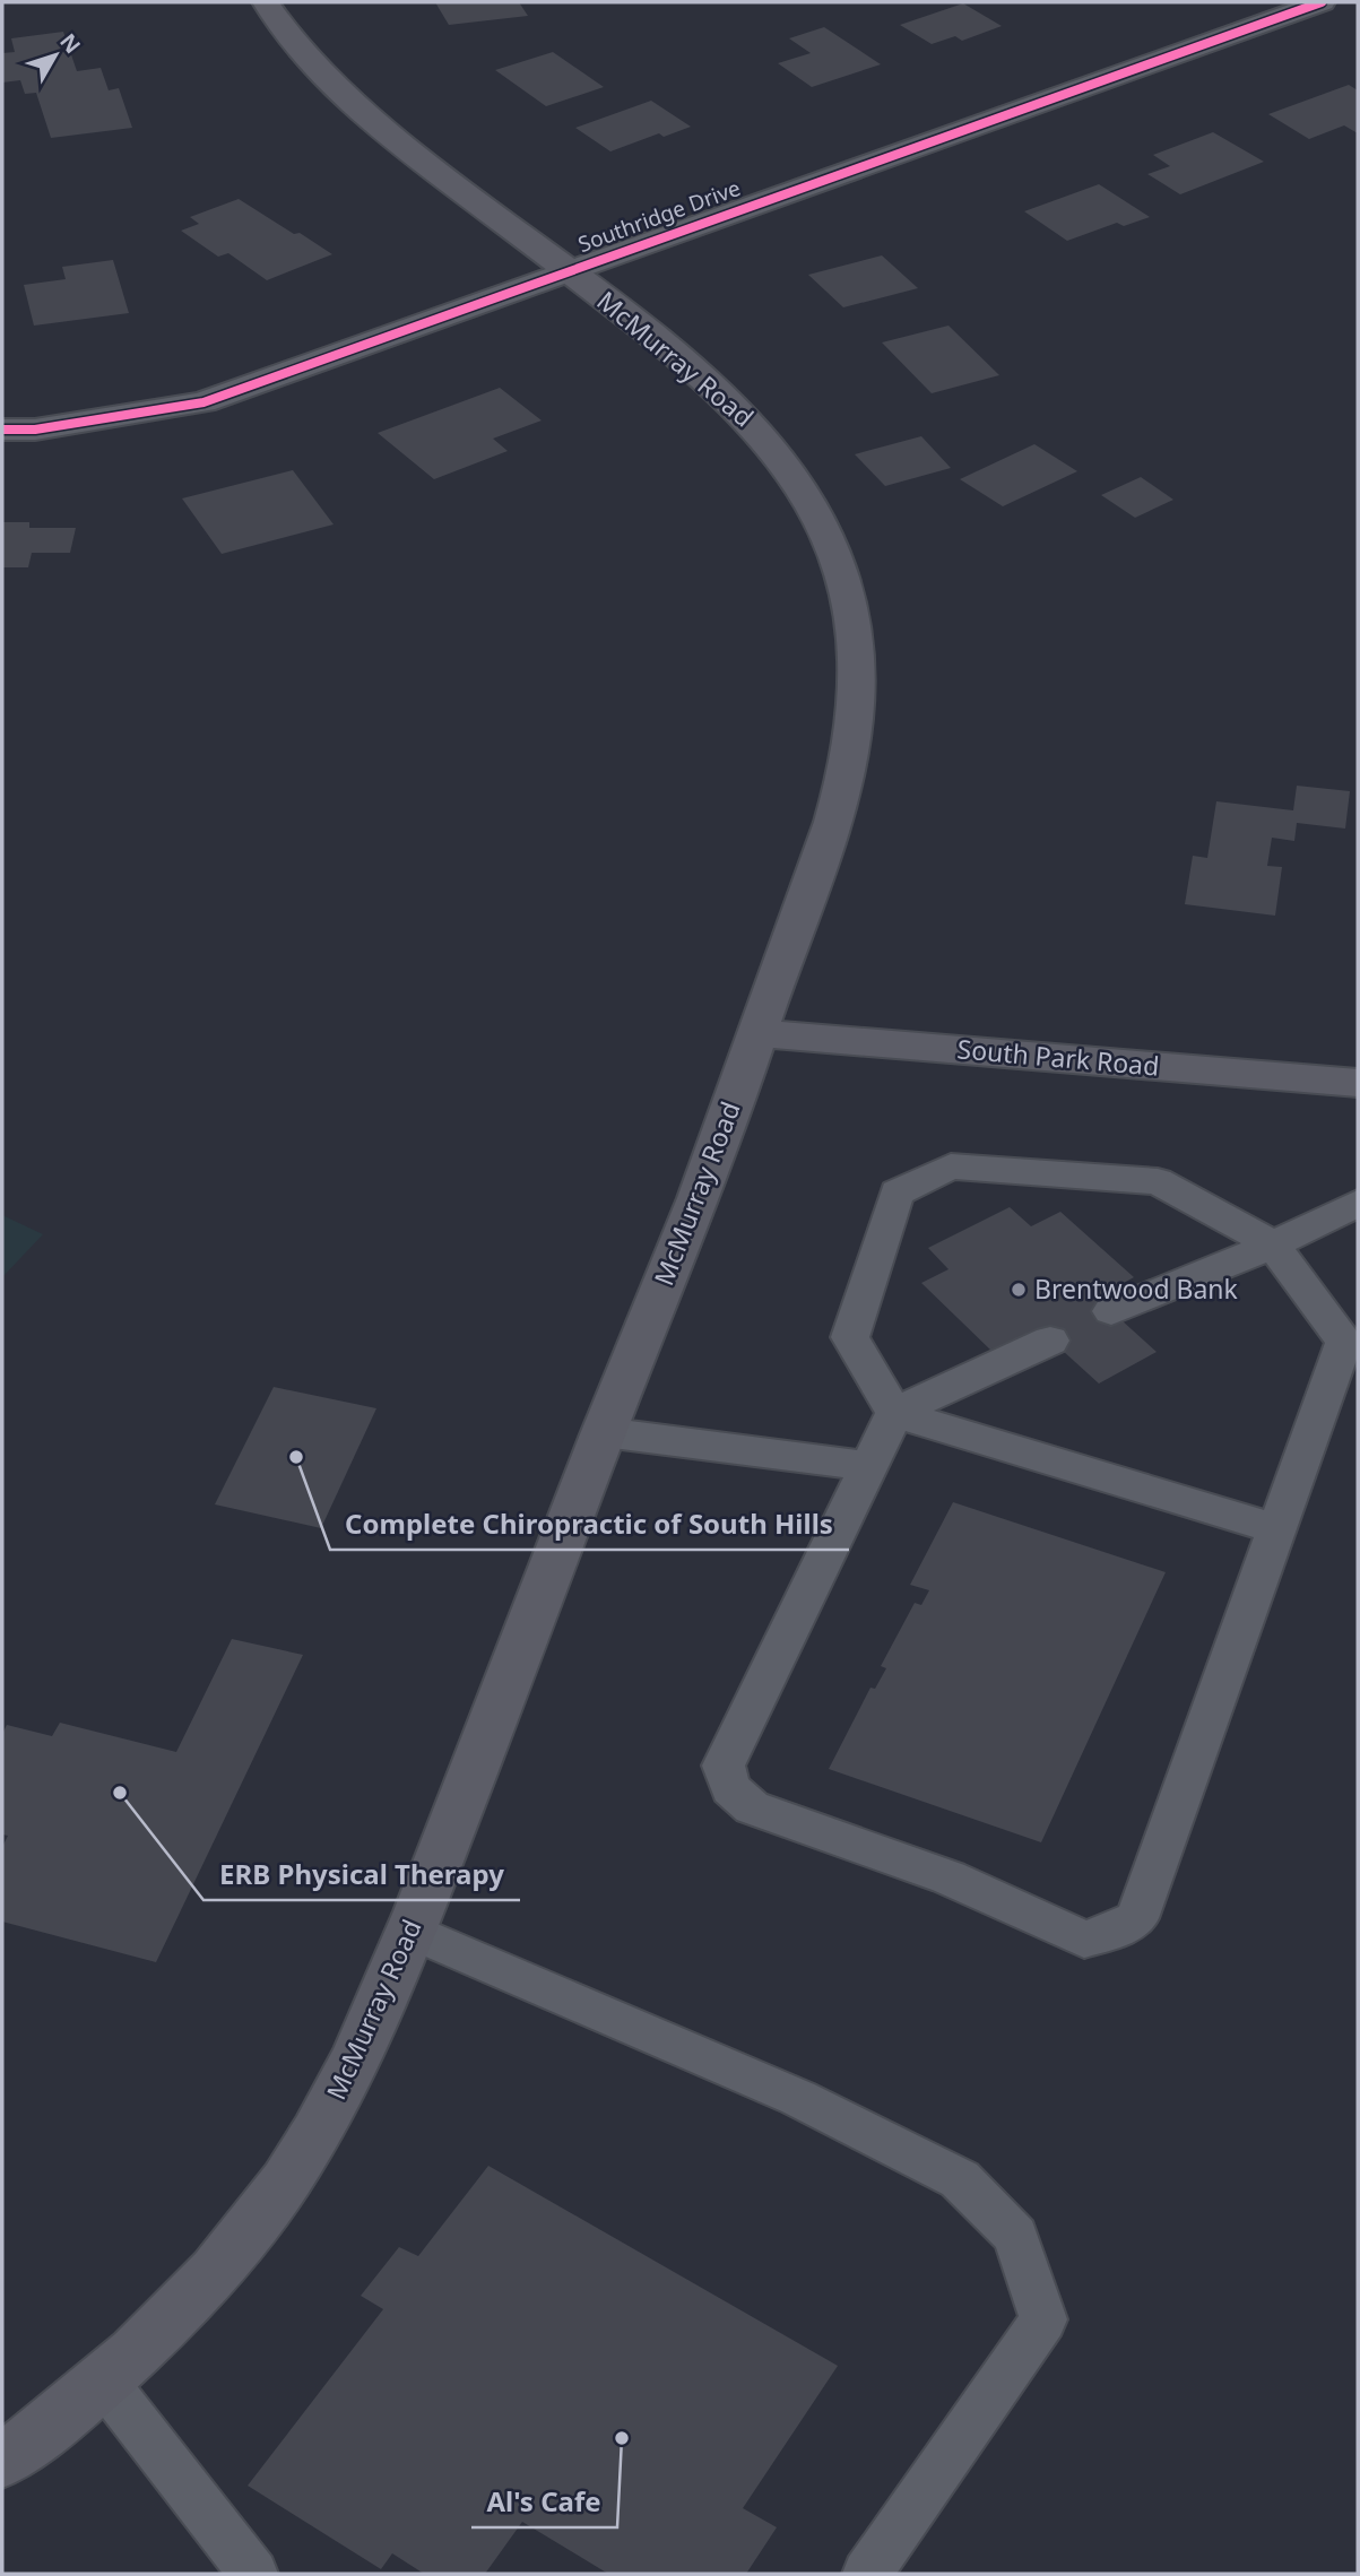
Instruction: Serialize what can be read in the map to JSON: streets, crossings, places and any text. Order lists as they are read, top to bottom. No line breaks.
{"streets":{"main road":["McMurray Road","South Park Road"],"street":["Southridge Drive"]},"crossings":[["Southridge Drive","McMurray Road"],["McMurray Road","South Park Road"]],"places":["Brentwood Bank","Complete Chiropractic of South Hills","ERB Physical Therapy","Al's Cafe"],"north":"top right"}
